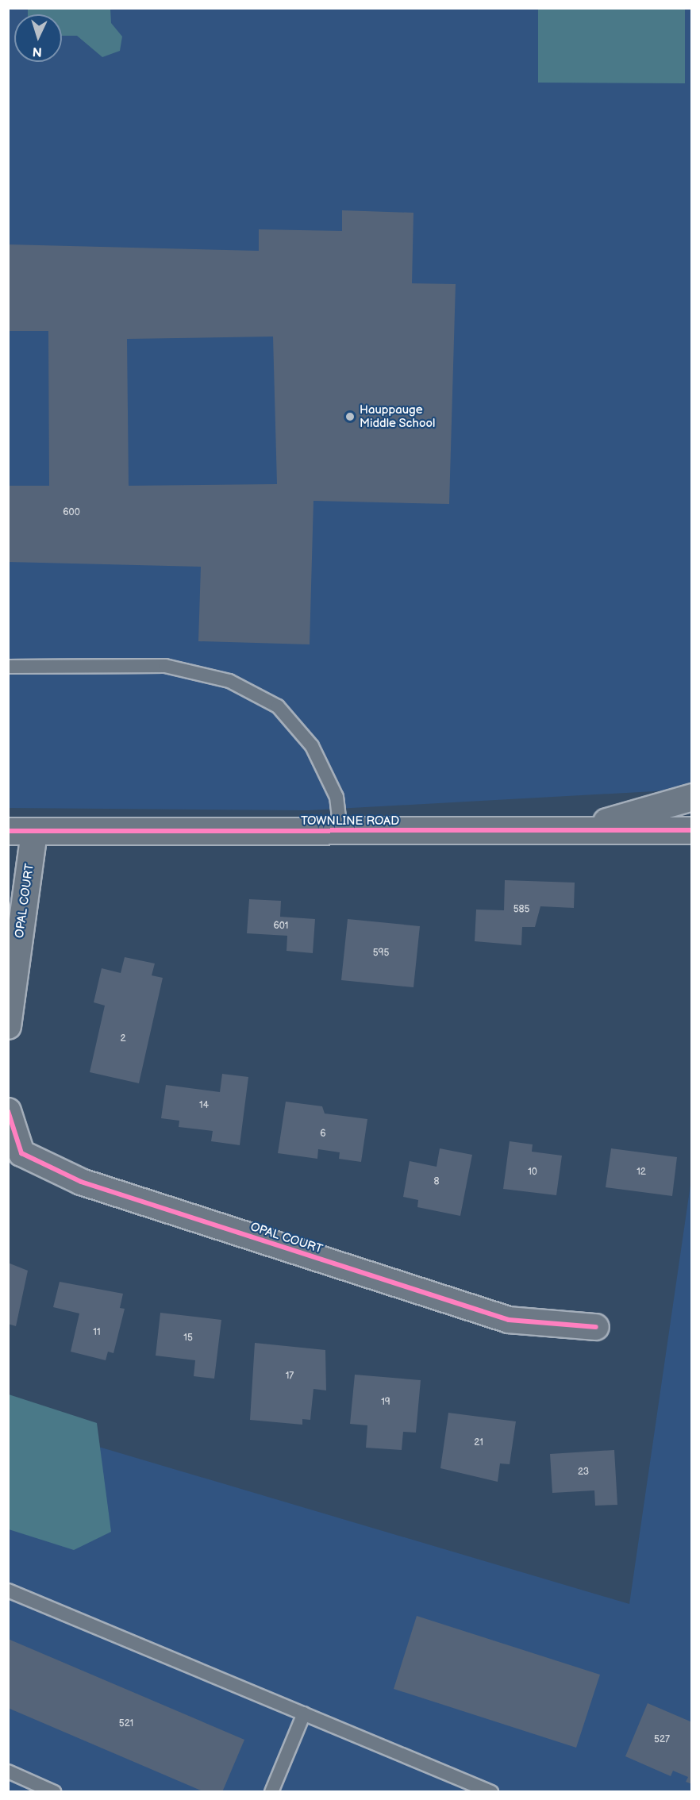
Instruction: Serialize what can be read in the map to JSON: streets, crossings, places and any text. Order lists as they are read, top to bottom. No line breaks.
{"streets":{"street":["TOWNLINE ROAD","OPAL COURT"]},"crossings":[["TOWNLINE ROAD","OPAL COURT"]],"places":["Hauppauge Middle School"],"house_numbers":["600","585","601","595","2","14","6","10","12","8","11","15","17","19","21","23","521","527"],"north":"bottom"}
